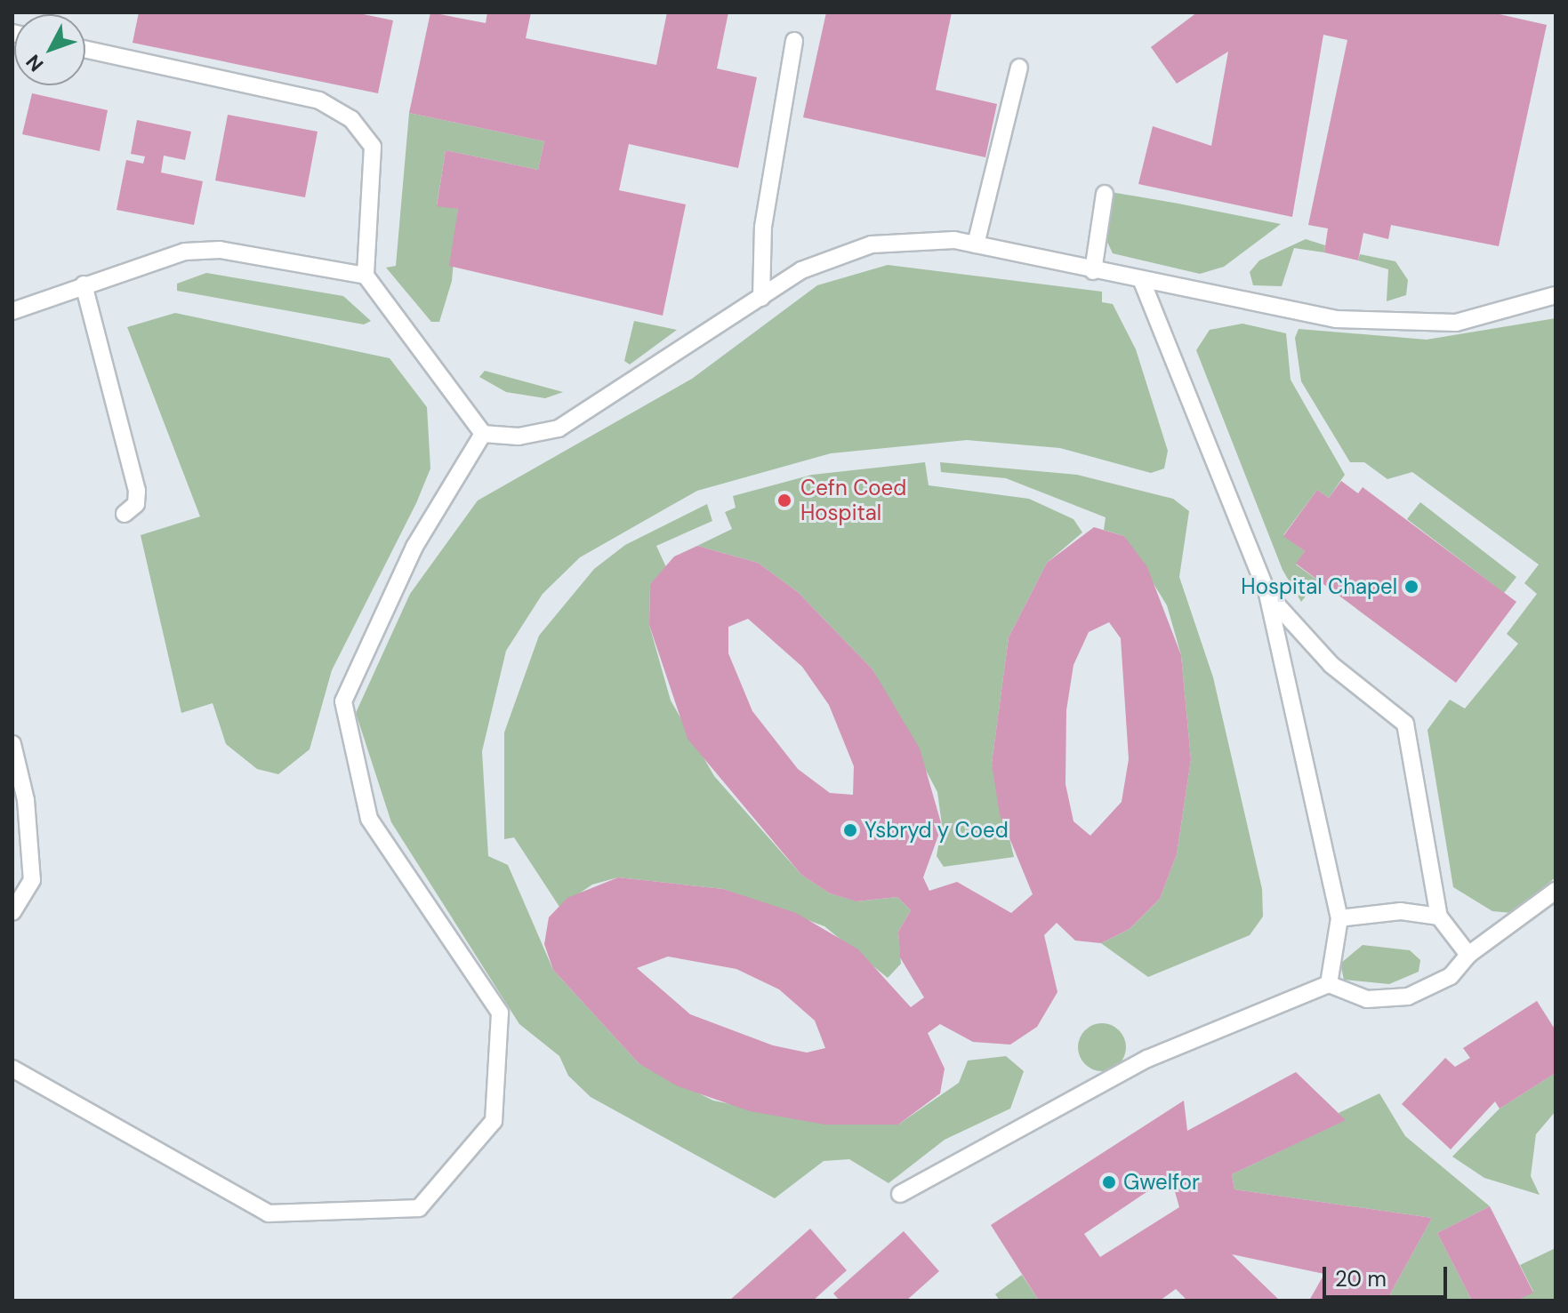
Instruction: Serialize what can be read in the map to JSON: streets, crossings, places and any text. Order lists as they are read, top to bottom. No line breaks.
{"places":["Cefn Coed Hospital","Hospital Chapel","Ysbryd y Coed","Gwelfor"],"scale_bar":"20 m","north":"bottom left"}
